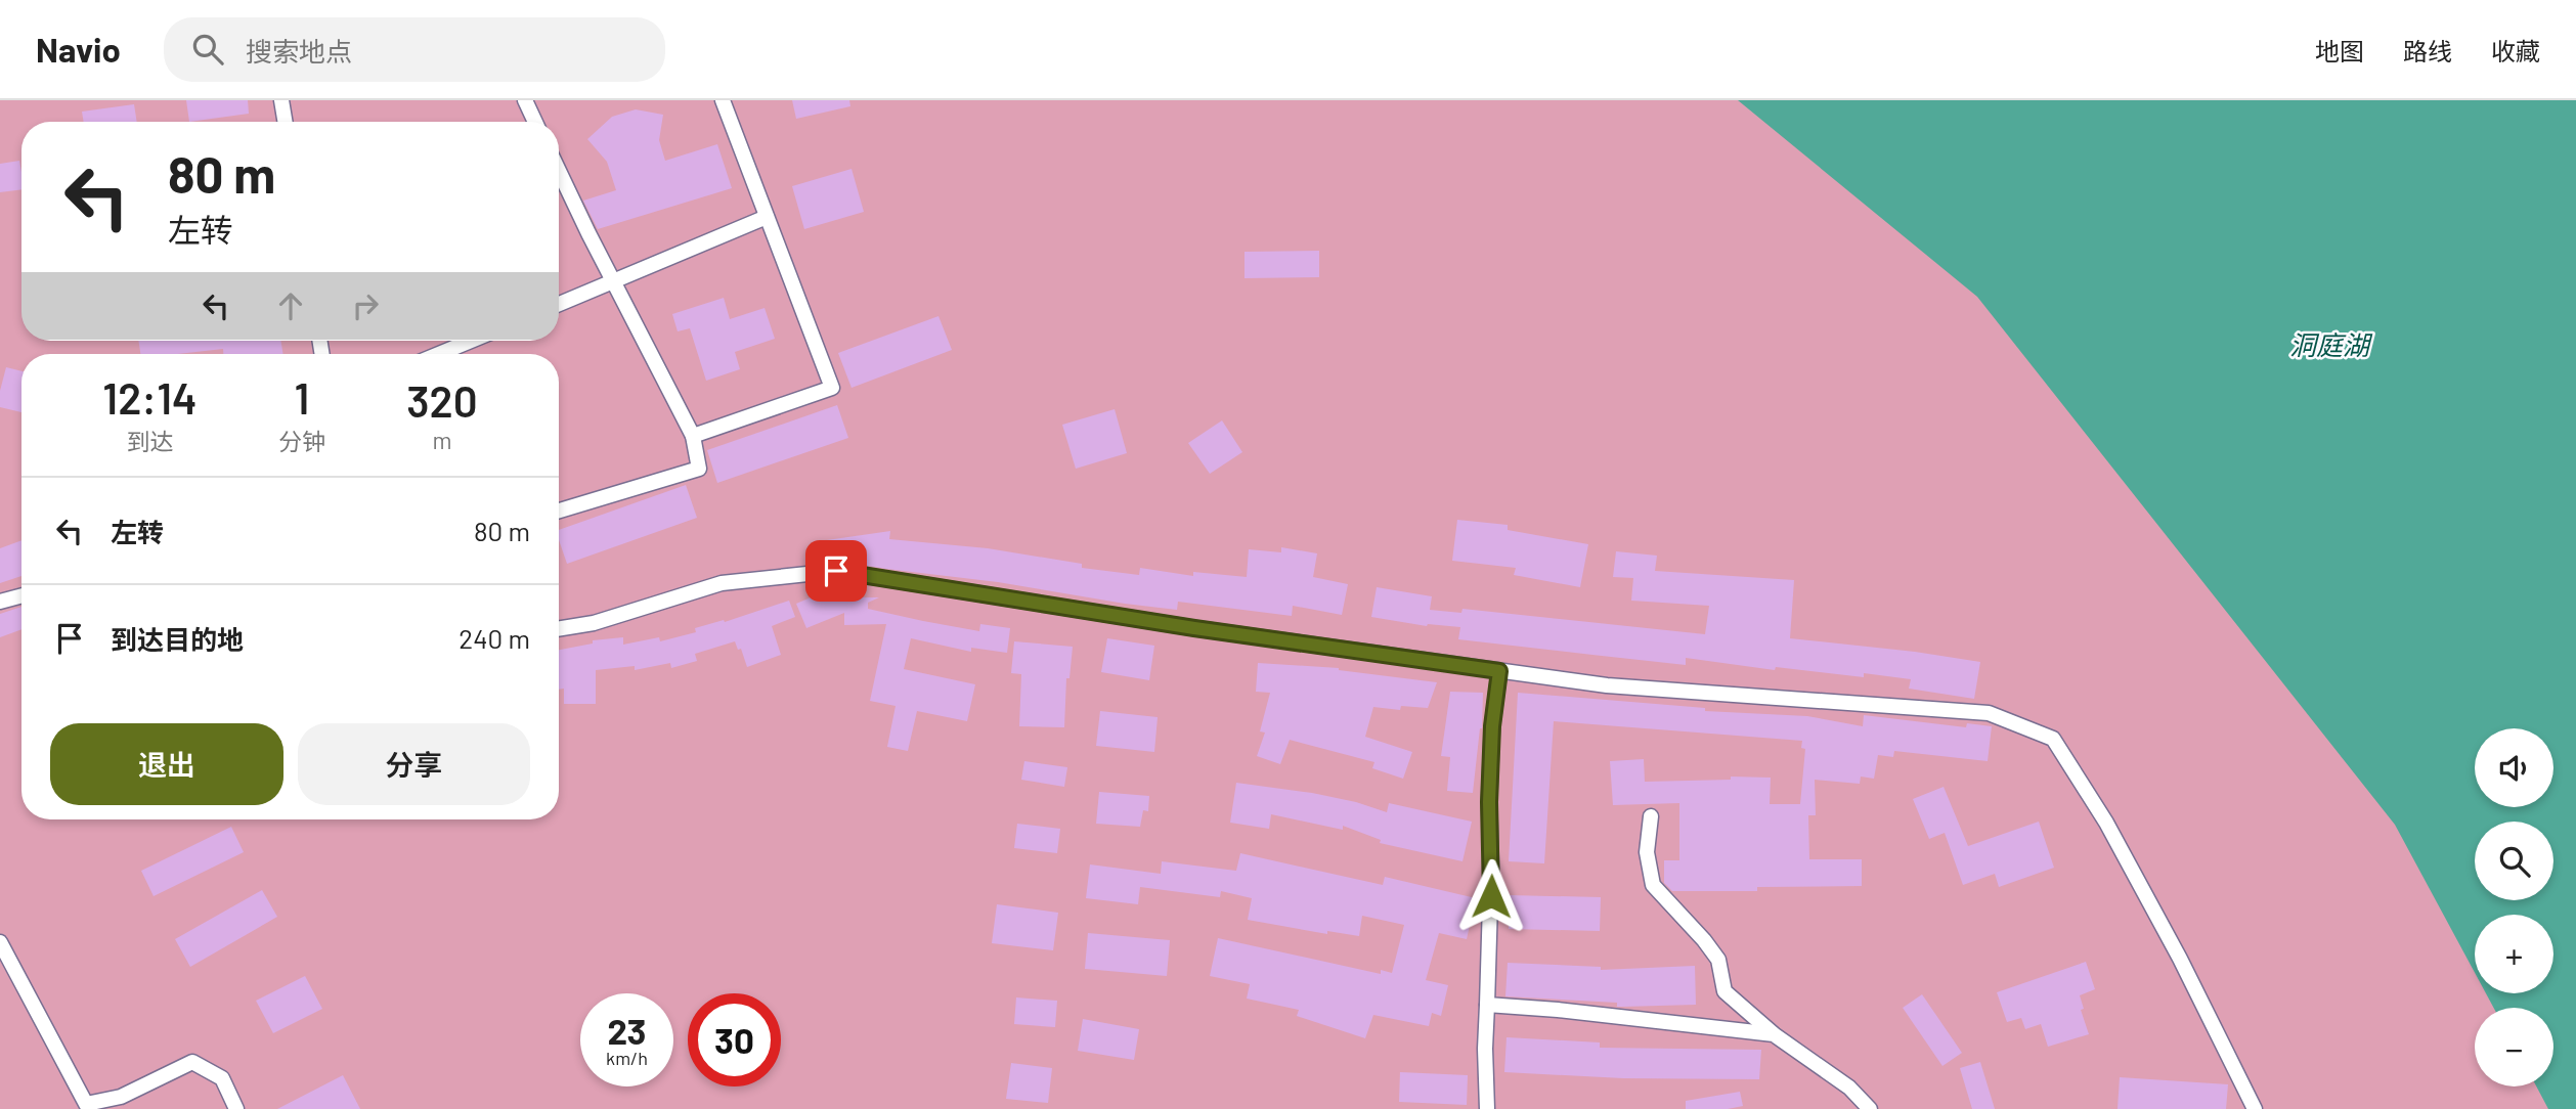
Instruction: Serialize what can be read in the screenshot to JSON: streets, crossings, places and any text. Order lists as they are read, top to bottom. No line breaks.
{"water":["洞庭湖"],"page":{"header":"Navio","search":"搜索地点","nav":["地图","路线","收藏"],"turn":["80 m","左转"],"eta":["12:14","到达","1","分钟","320","m"],"list":[{"name":"左转","value":"80 m"},{"name":"到达目的地","value":"240 m"}],"buttons":["退出","分享"],"map_buttons":["+","−"],"speed":"23 km/h","limit":"30"}}
